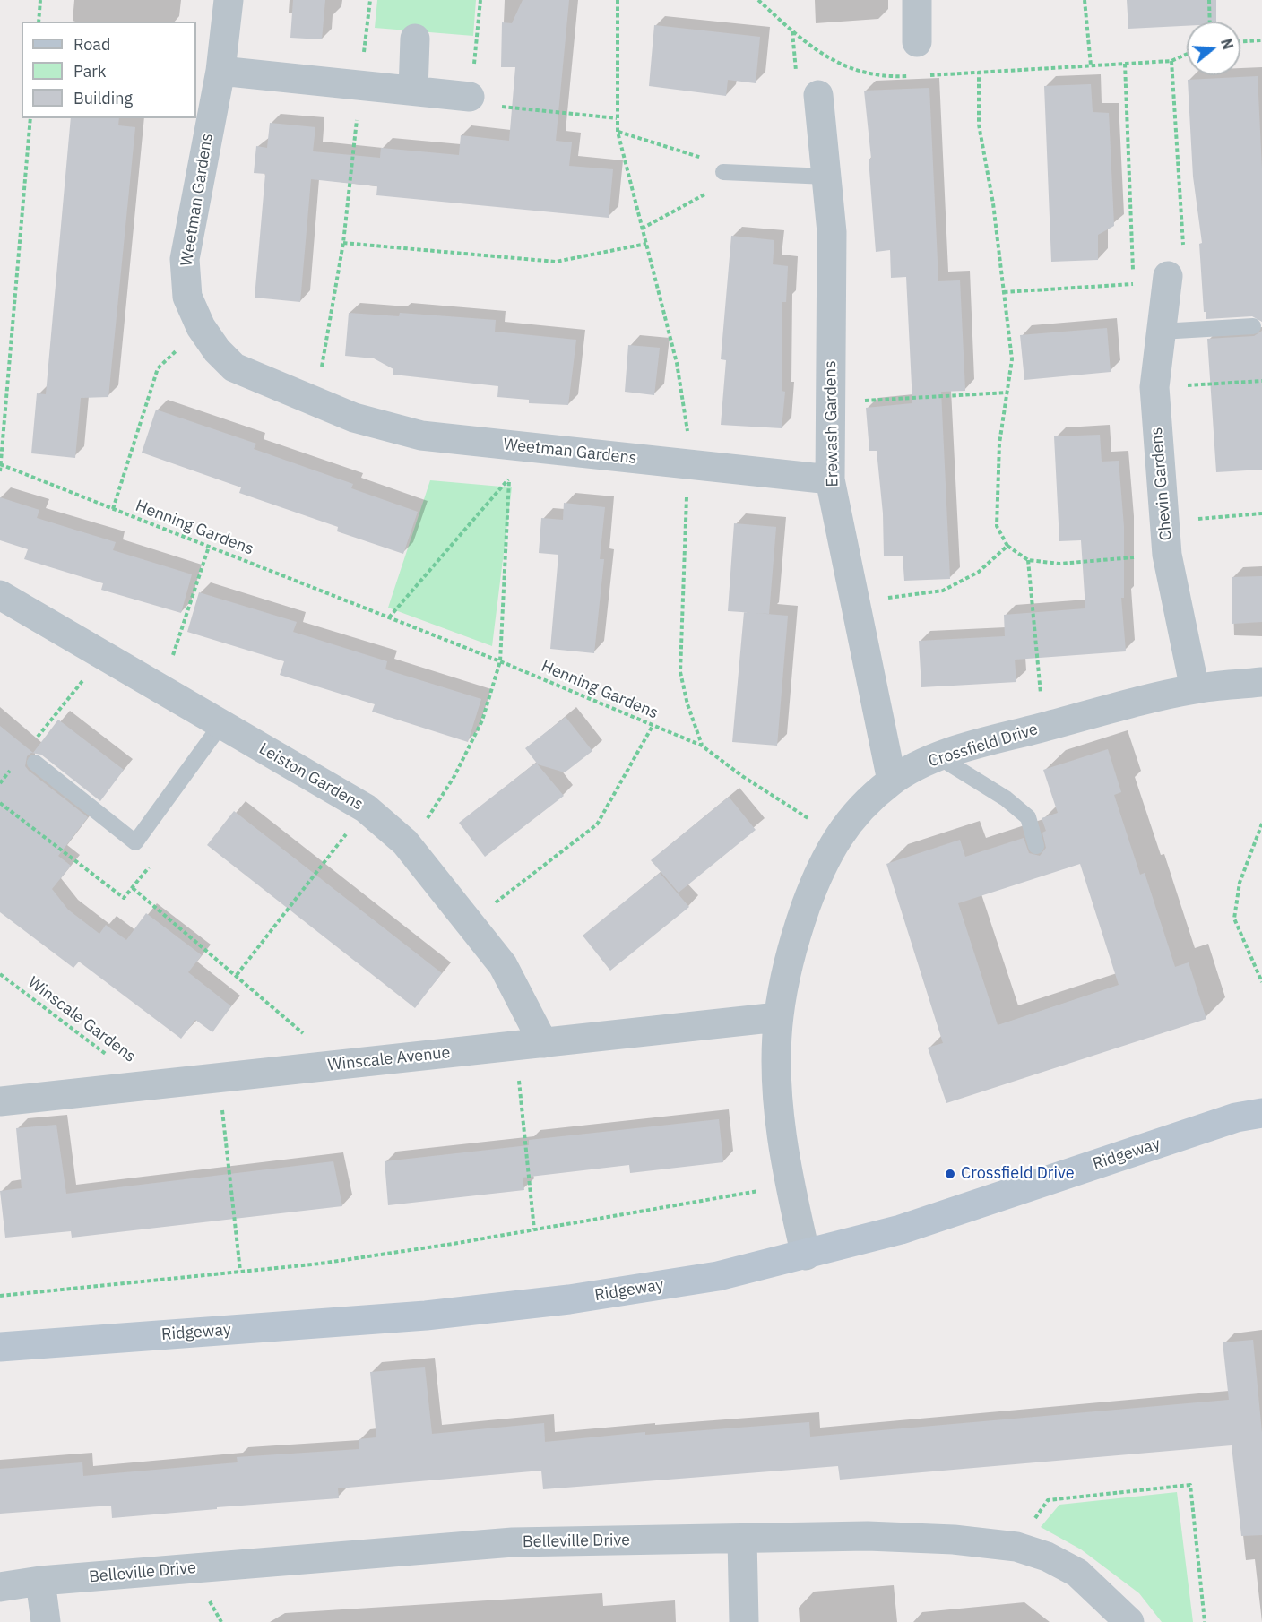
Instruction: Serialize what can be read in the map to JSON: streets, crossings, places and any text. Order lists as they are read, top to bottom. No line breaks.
{"streets":{"street":["Weetman Gardens","Erewash Gardens","Chevin Gardens","Crossfield Drive","Leiston Gardens","Winscale Avenue","Ridgeway","Belleville Drive"],"path":["Henning Gardens","Winscale Gardens"]},"crossings":[["Weetman Gardens","Erewash Gardens"],["Erewash Gardens","Crossfield Drive"],["Chevin Gardens","Crossfield Drive"],["Crossfield Drive","Winscale Avenue"],["Crossfield Drive","Ridgeway"],["Leiston Gardens","Winscale Avenue"],["Winscale Gardens","Winscale Avenue"]],"places":["Crossfield Drive"],"legend":["Road","Park","Building"],"north":"right"}
